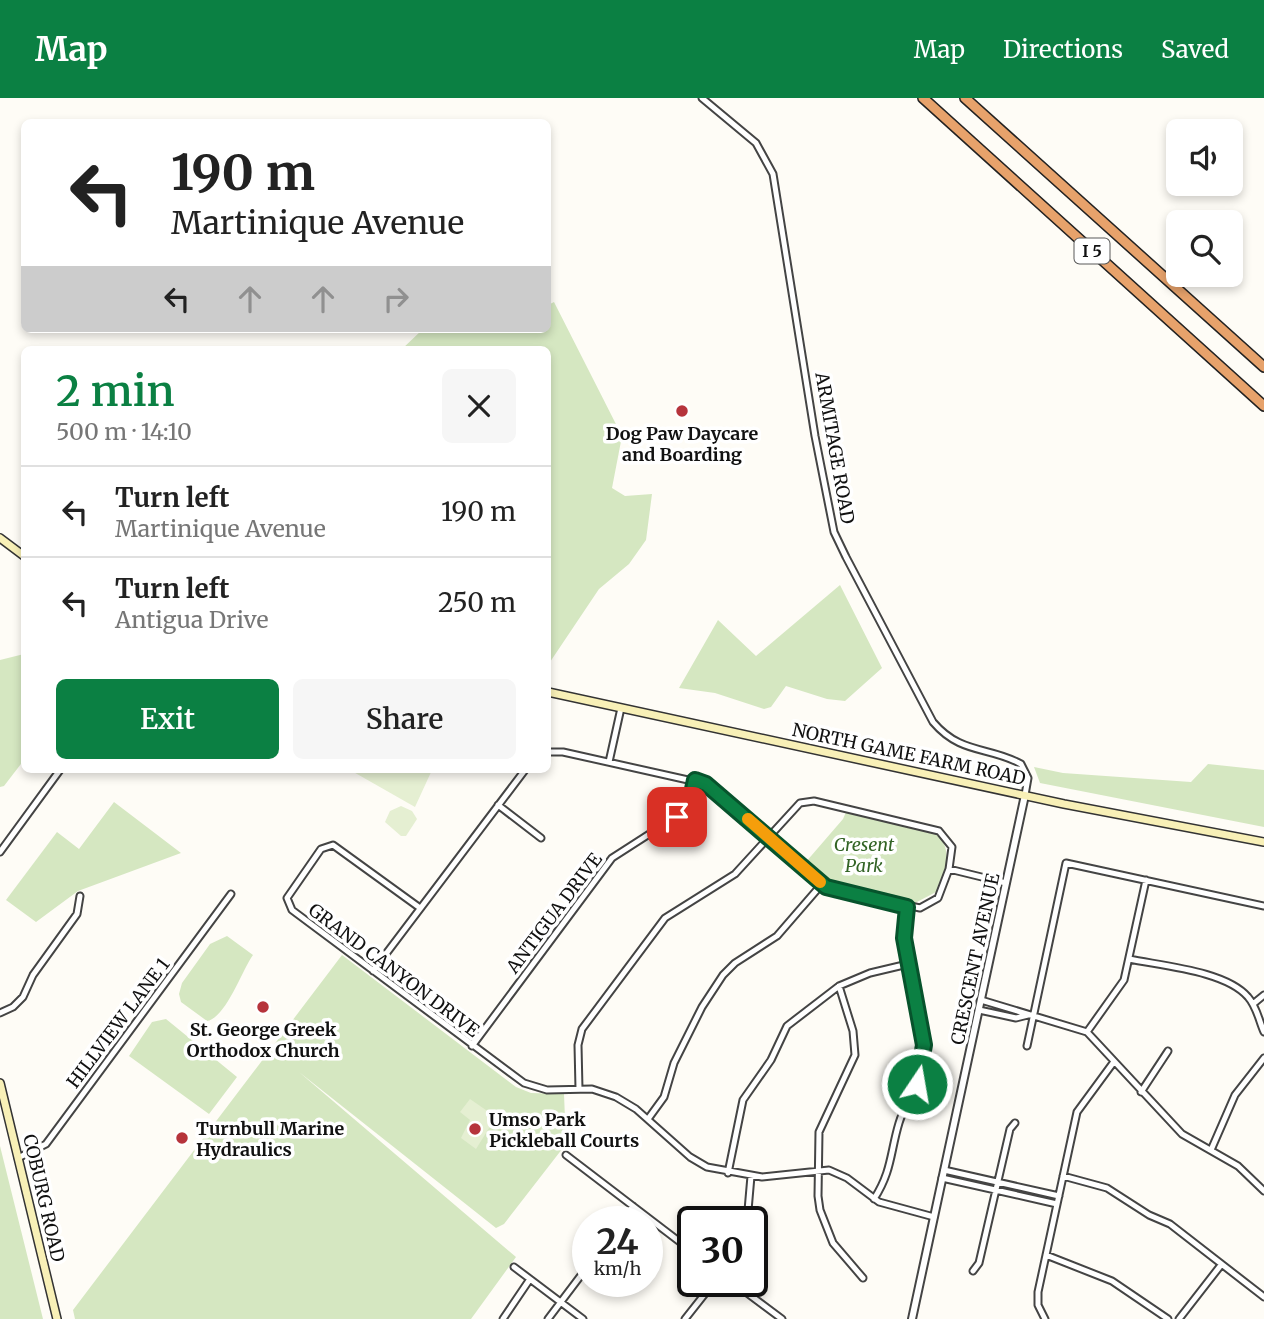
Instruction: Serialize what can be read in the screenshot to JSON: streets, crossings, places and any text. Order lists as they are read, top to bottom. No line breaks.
{"streets":{"highway":["I 5"],"main road":["NORTH GAME FARM ROAD","COBURG ROAD"],"street":["ARMITAGE ROAD","ANTIGUA DRIVE","CRESCENT AVENUE","GRAND CANYON DRIVE","HILLVIEW LANE 1"]},"crossings":[["ARMITAGE ROAD","NORTH GAME FARM ROAD"],["ARMITAGE ROAD","CRESCENT AVENUE"],["NORTH GAME FARM ROAD","CRESCENT AVENUE"],["ANTIGUA DRIVE","GRAND CANYON DRIVE"],["HILLVIEW LANE 1","COBURG ROAD"]],"parks":["Cresent Park"],"places":["Dog Paw Daycare and Boarding","St. George Greek Orthodox Church","Umso Park Pickleball Courts","Turnbull Marine Hydraulics"],"page":{"header":"Map","nav":["Map","Directions","Saved"],"turn":["190 m","Martinique Avenue"],"heading":["2 min","500 m · 14:10"],"list":[{"name":"Turn left","note":"Martinique Avenue","value":"190 m"},{"name":"Turn left","note":"Antigua Drive","value":"250 m"}],"buttons":["Exit","Share"],"speed":"24 km/h","limit":"30"}}
